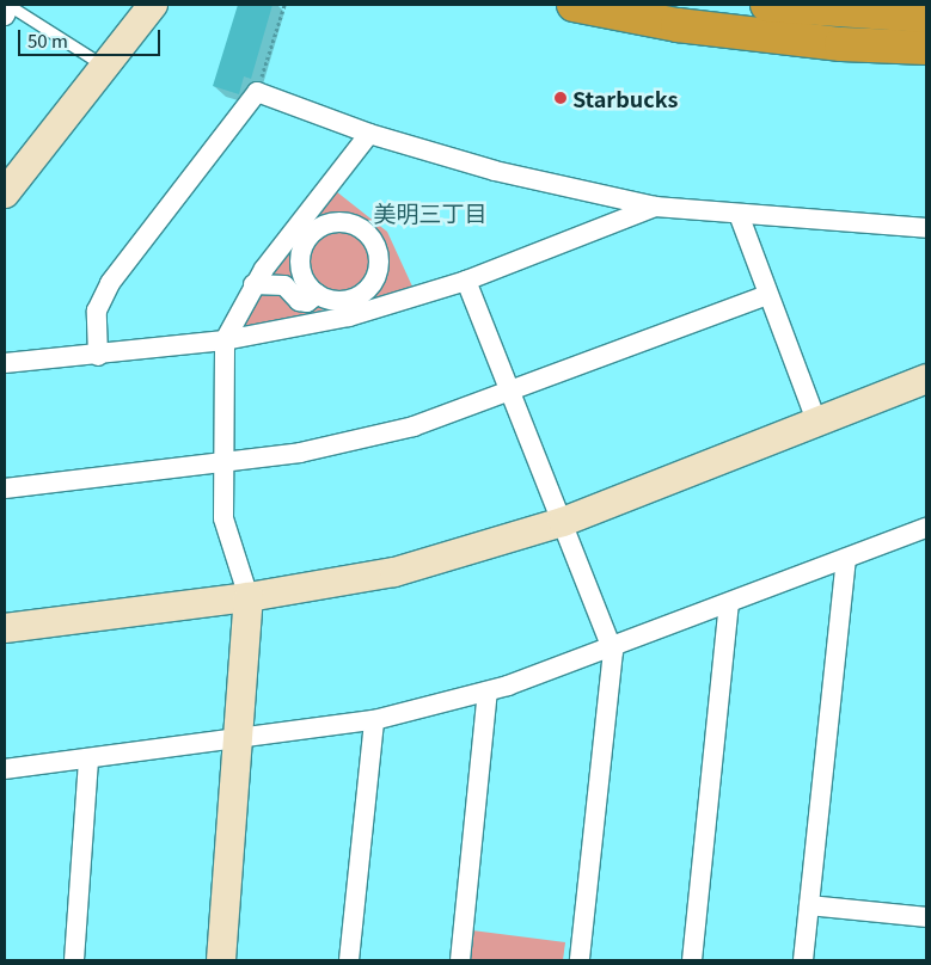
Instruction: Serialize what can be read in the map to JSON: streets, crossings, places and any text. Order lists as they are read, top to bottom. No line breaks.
{"districts":["美明三丁目"],"places":["Starbucks"],"scale_bar":"50 m"}
